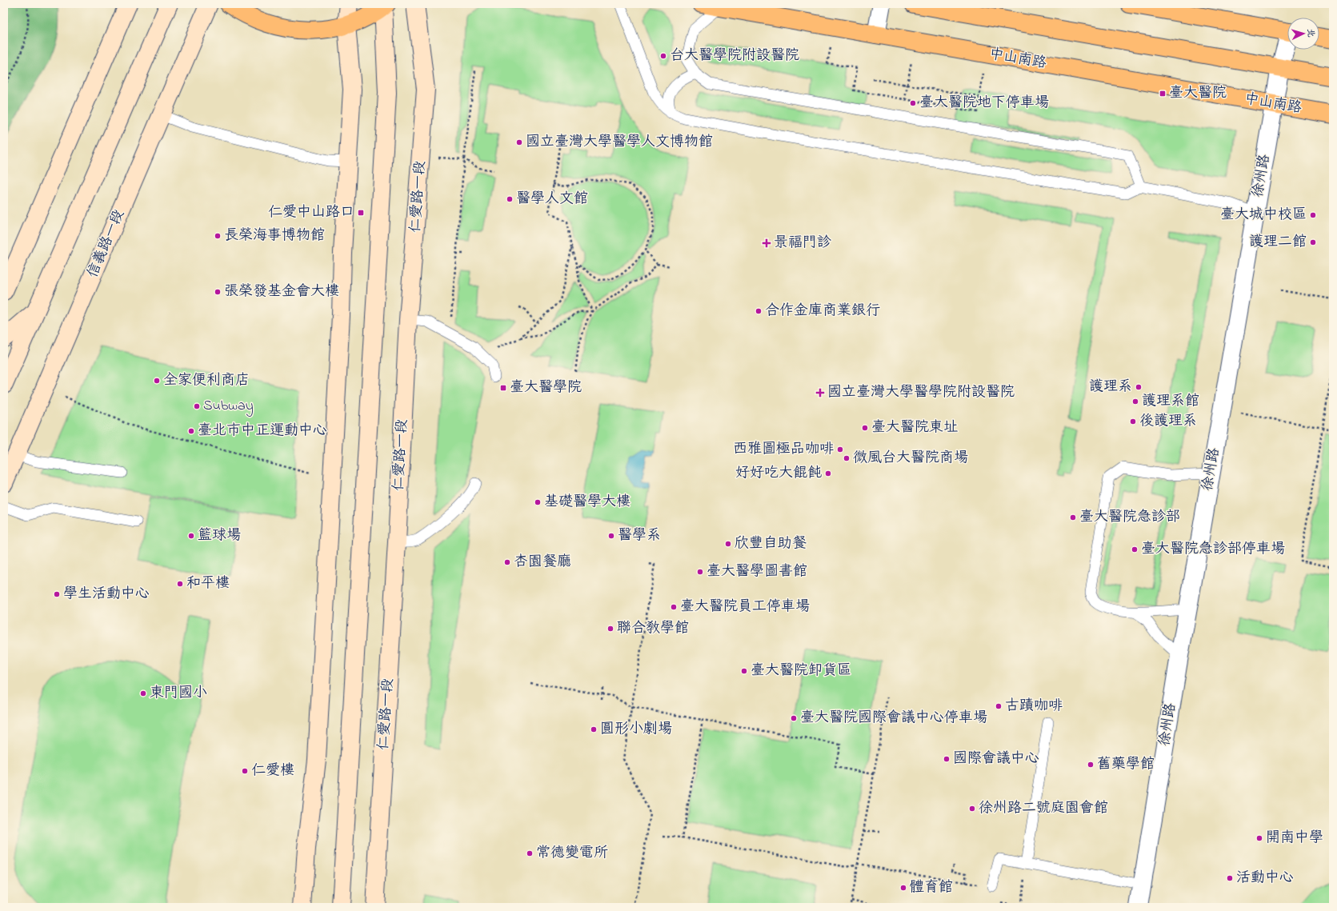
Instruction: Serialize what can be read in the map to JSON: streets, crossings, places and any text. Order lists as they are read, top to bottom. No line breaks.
{"streets":{"main road":["中山南路","仁愛路一段","信義路一段"],"street":["徐州路"]},"crossings":[["中山南路","徐州路"]],"places":{"other":["台大醫學院附設醫院","臺大醫院地下停車場","國立臺灣大學醫學人文博物館","醫學人文館","臺大城中校區","長榮海事博物館","護理二館","張榮發基金會大樓","合作金庫商業銀行","全家便利商店","護理系","護理系館","Subway","後護理系","臺大醫院東址","臺北市中正運動中心","西雅圖極品咖啡","微風台大醫院商場","好好吃大餛飩","基礎醫學大樓","臺大醫院急診部","籃球場","醫學系","欣豐自助餐","臺大醫院急診部停車場","杏園餐廳","臺大醫學圖書館","和平樓","學生活動中心","臺大醫院員工停車場","聯合教學館","臺大醫院卸貨區","東門國小","古蹟咖啡","臺大醫院國際會議中心停車場","圓形小劇場","國際會議中心","舊藥學館","仁愛樓","徐州路二號庭園會館","開南中學","常德變電所","活動中心","體育館"],"transit":["臺大醫院","仁愛中山路口","臺大醫學院"],"health":["景福門診","國立臺灣大學醫學院附設醫院"]},"north":"right"}
